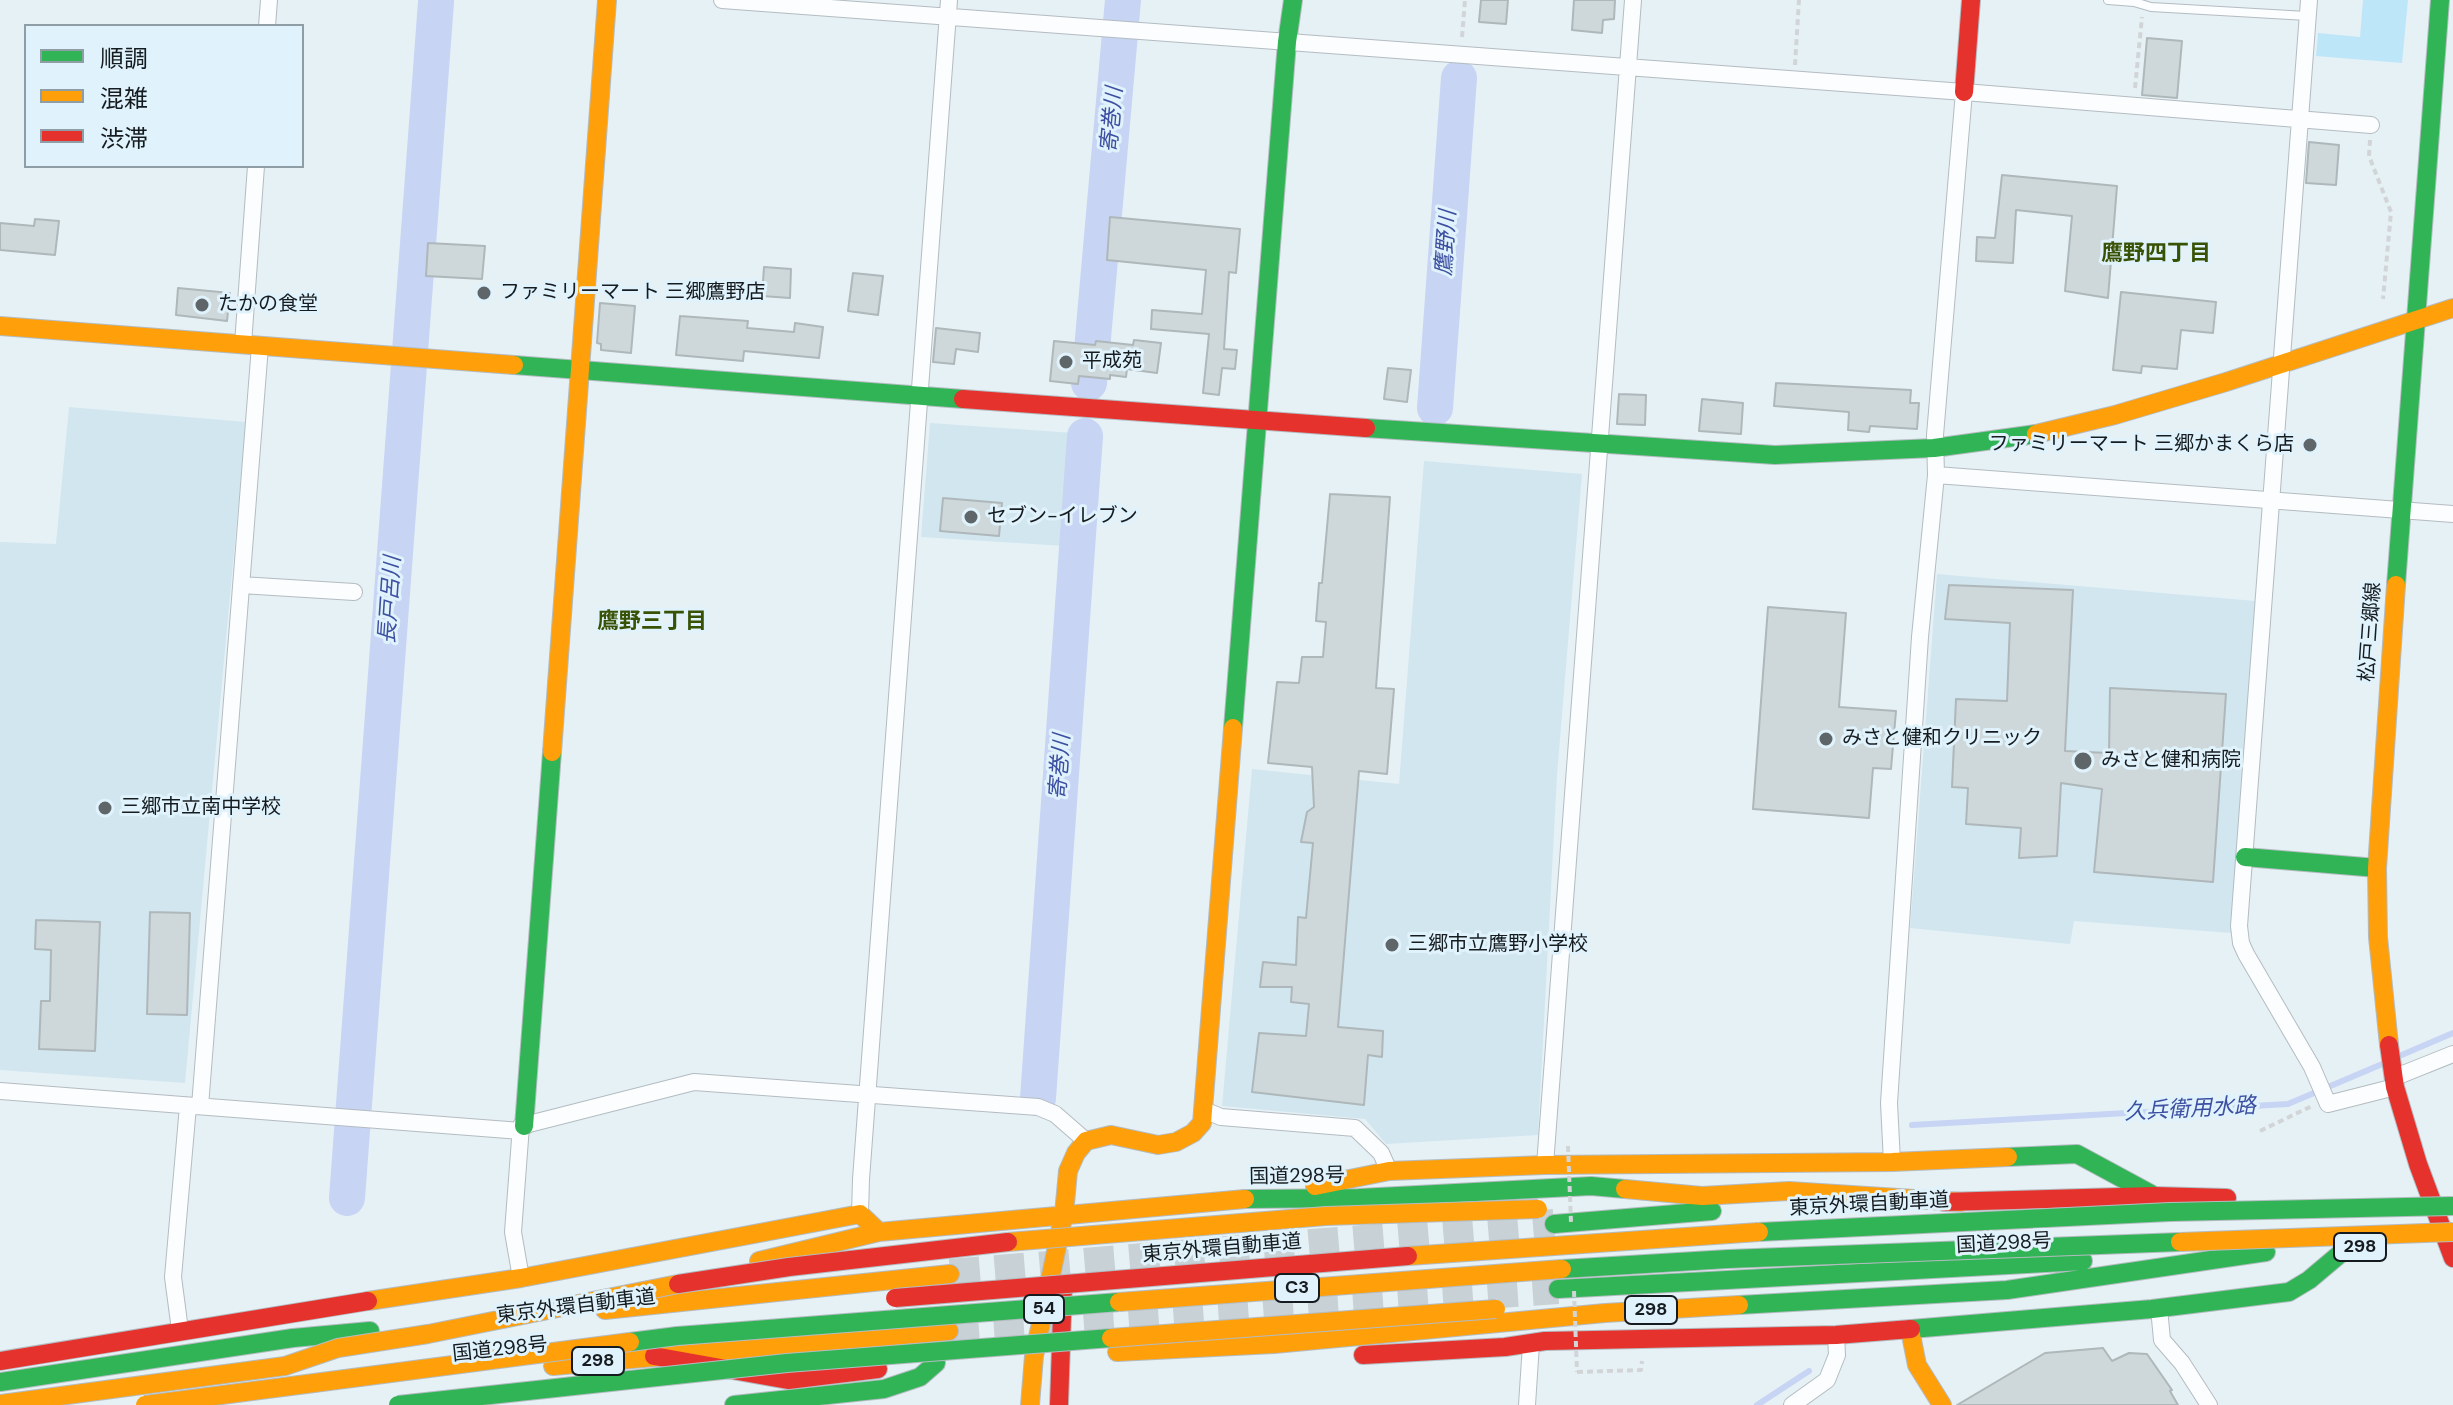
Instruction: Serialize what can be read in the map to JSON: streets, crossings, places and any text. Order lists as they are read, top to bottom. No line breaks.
{"streets":{"main road":["松戸三郷線","国道298号","東京外環自動車道","298","C3","54"]},"crossings":[["松戸三郷線","国道298号"],["松戸三郷線","東京外環自動車道"],["国道298号","東京外環自動車道"],["国道298号","298"],["国道298号","54"],["298","54"]],"districts":["鷹野四丁目","鷹野三丁目"],"water":["寄巻川","鷹野川","長戸呂川","久兵衛用水路"],"places":["ファミリーマート 三郷鷹野店","たかの食堂","平成苑","ファミリーマート 三郷かまくら店","セブン-イレブン","みさと健和クリニック","みさと健和病院","三郷市立南中学校","三郷市立鷹野小学校"],"legend":["順調","混雑","渋滞"]}
